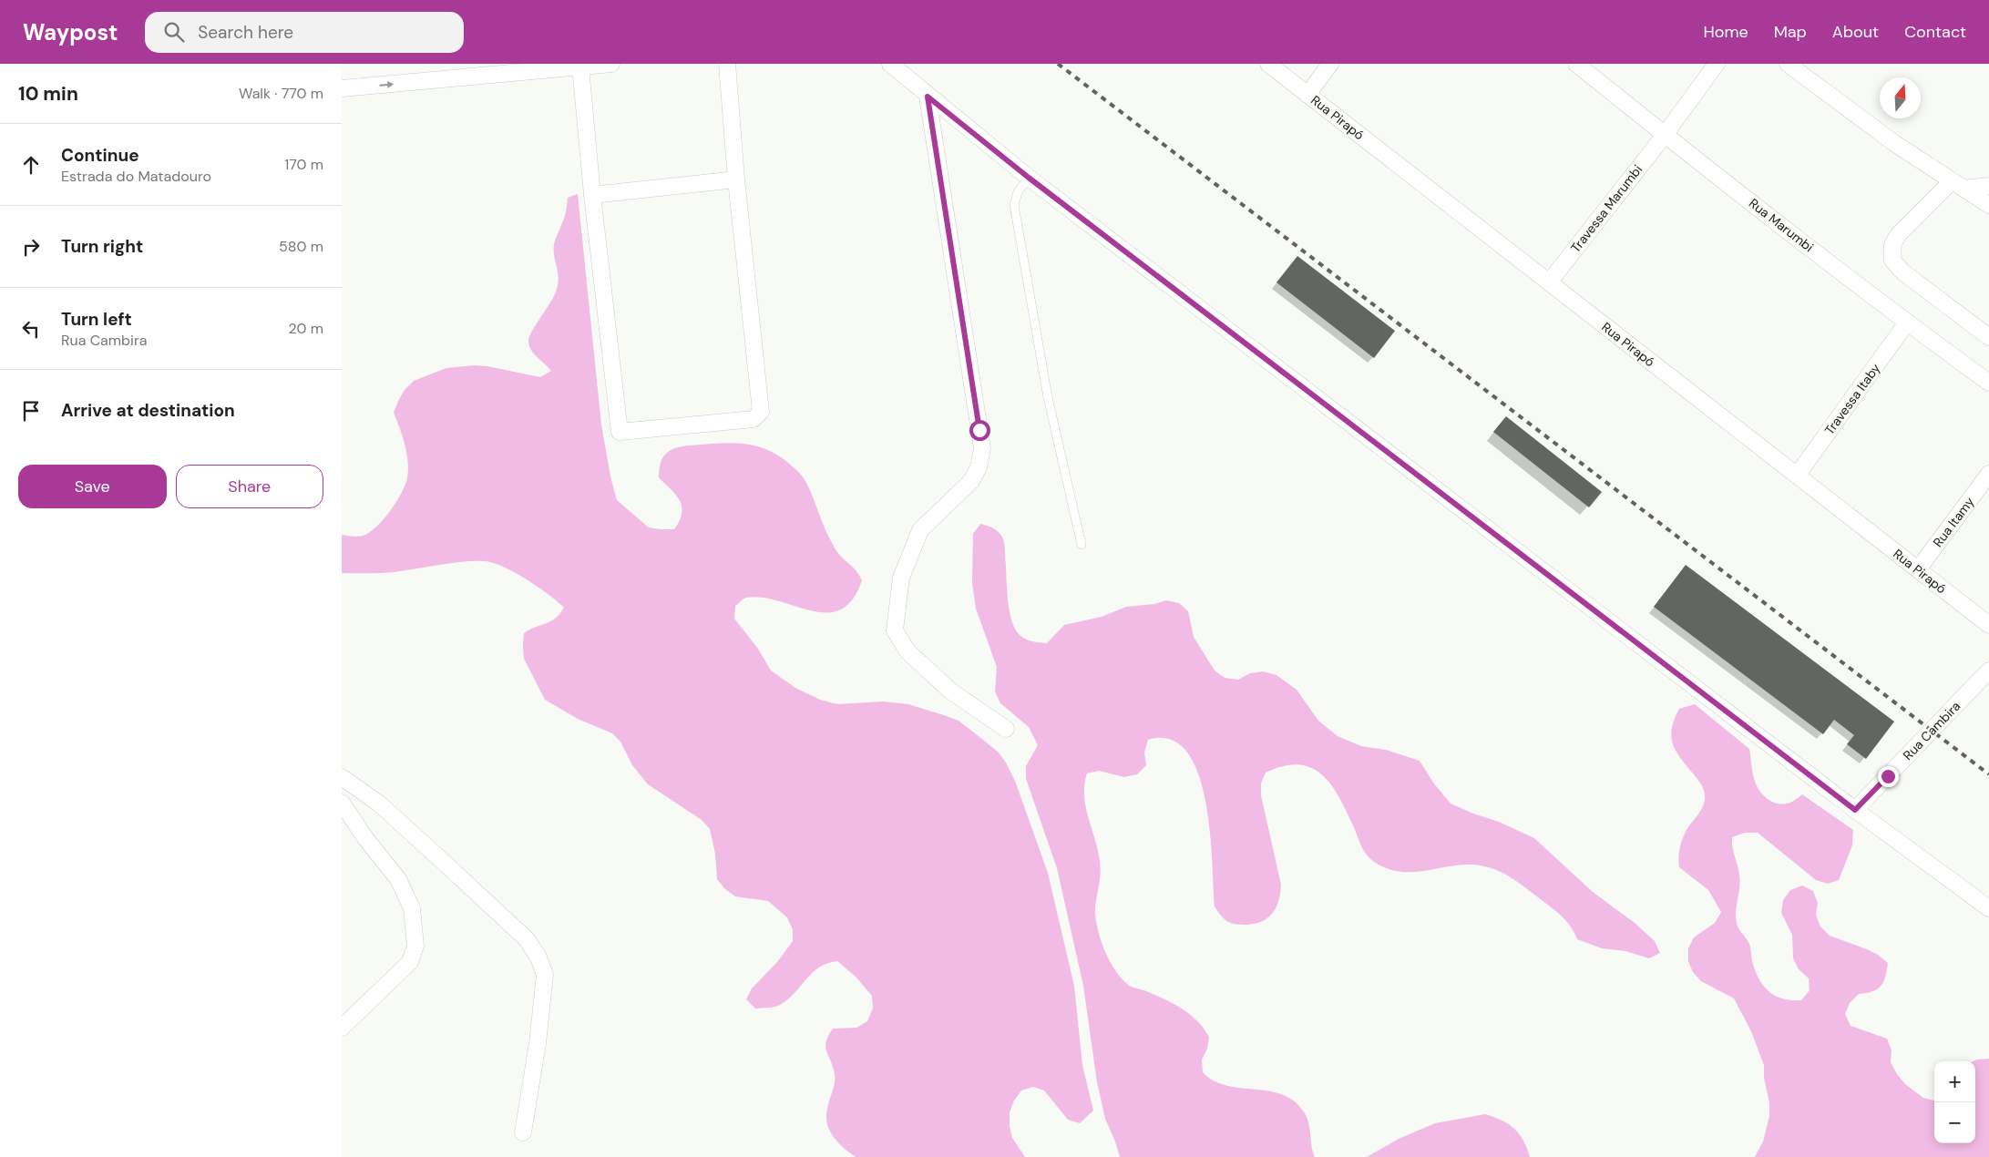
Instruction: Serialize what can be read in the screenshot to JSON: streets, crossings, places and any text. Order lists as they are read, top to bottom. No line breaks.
{"streets":{"street":["Rua Pirapó","Travessa Marumbi","Rua Marumbi","Travessa Itaby","Rua Itamy","Rua Cambira"]},"crossings":[["Rua Pirapó","Travessa Marumbi"],["Rua Pirapó","Travessa Itaby"],["Rua Pirapó","Rua Itamy"],["Travessa Marumbi","Rua Marumbi"],["Rua Marumbi","Travessa Itaby"]],"north":"top","page":{"header":"Waypost","search":"Search here","nav":["Home","Map","About","Contact"],"heading":["10 min","Walk · 770 m"],"list":[["Continue","Estrada do Matadouro","170 m"],["Turn right","580 m"],["Turn left","Rua Cambira","20 m"],"Arrive at destination"],"buttons":["Save","Share"],"map_buttons":["+","−"]}}
